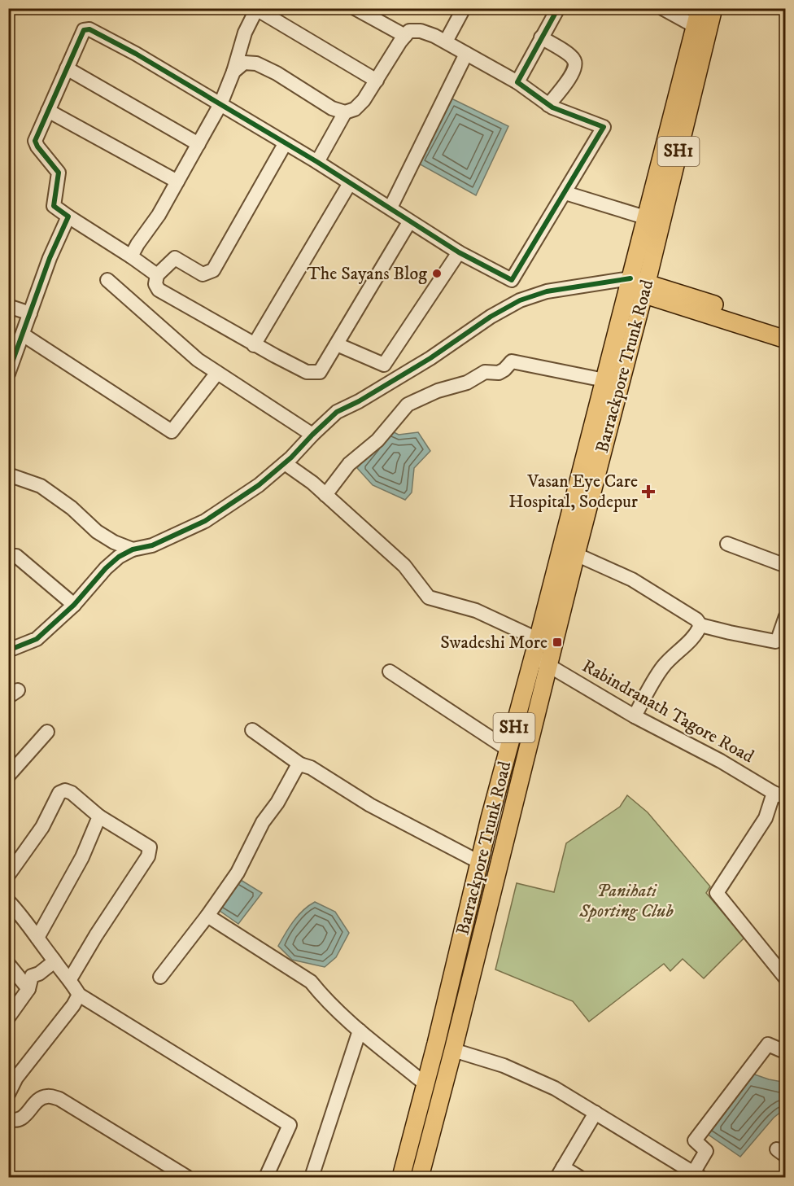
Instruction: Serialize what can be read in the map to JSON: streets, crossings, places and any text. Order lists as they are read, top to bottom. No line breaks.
{"streets":{"main road":["SH1","Barrackpore Trunk Road"],"street":["Rabindranath Tagore Road"]},"crossings":[["Barrackpore Trunk Road","Rabindranath Tagore Road"]],"parks":["Panihati Sporting Club"],"places":{"other":["The Sayans Blog"],"health":["Vasan Eye Care Hospital, Sodepur"],"transit":["Swadeshi More"]}}
